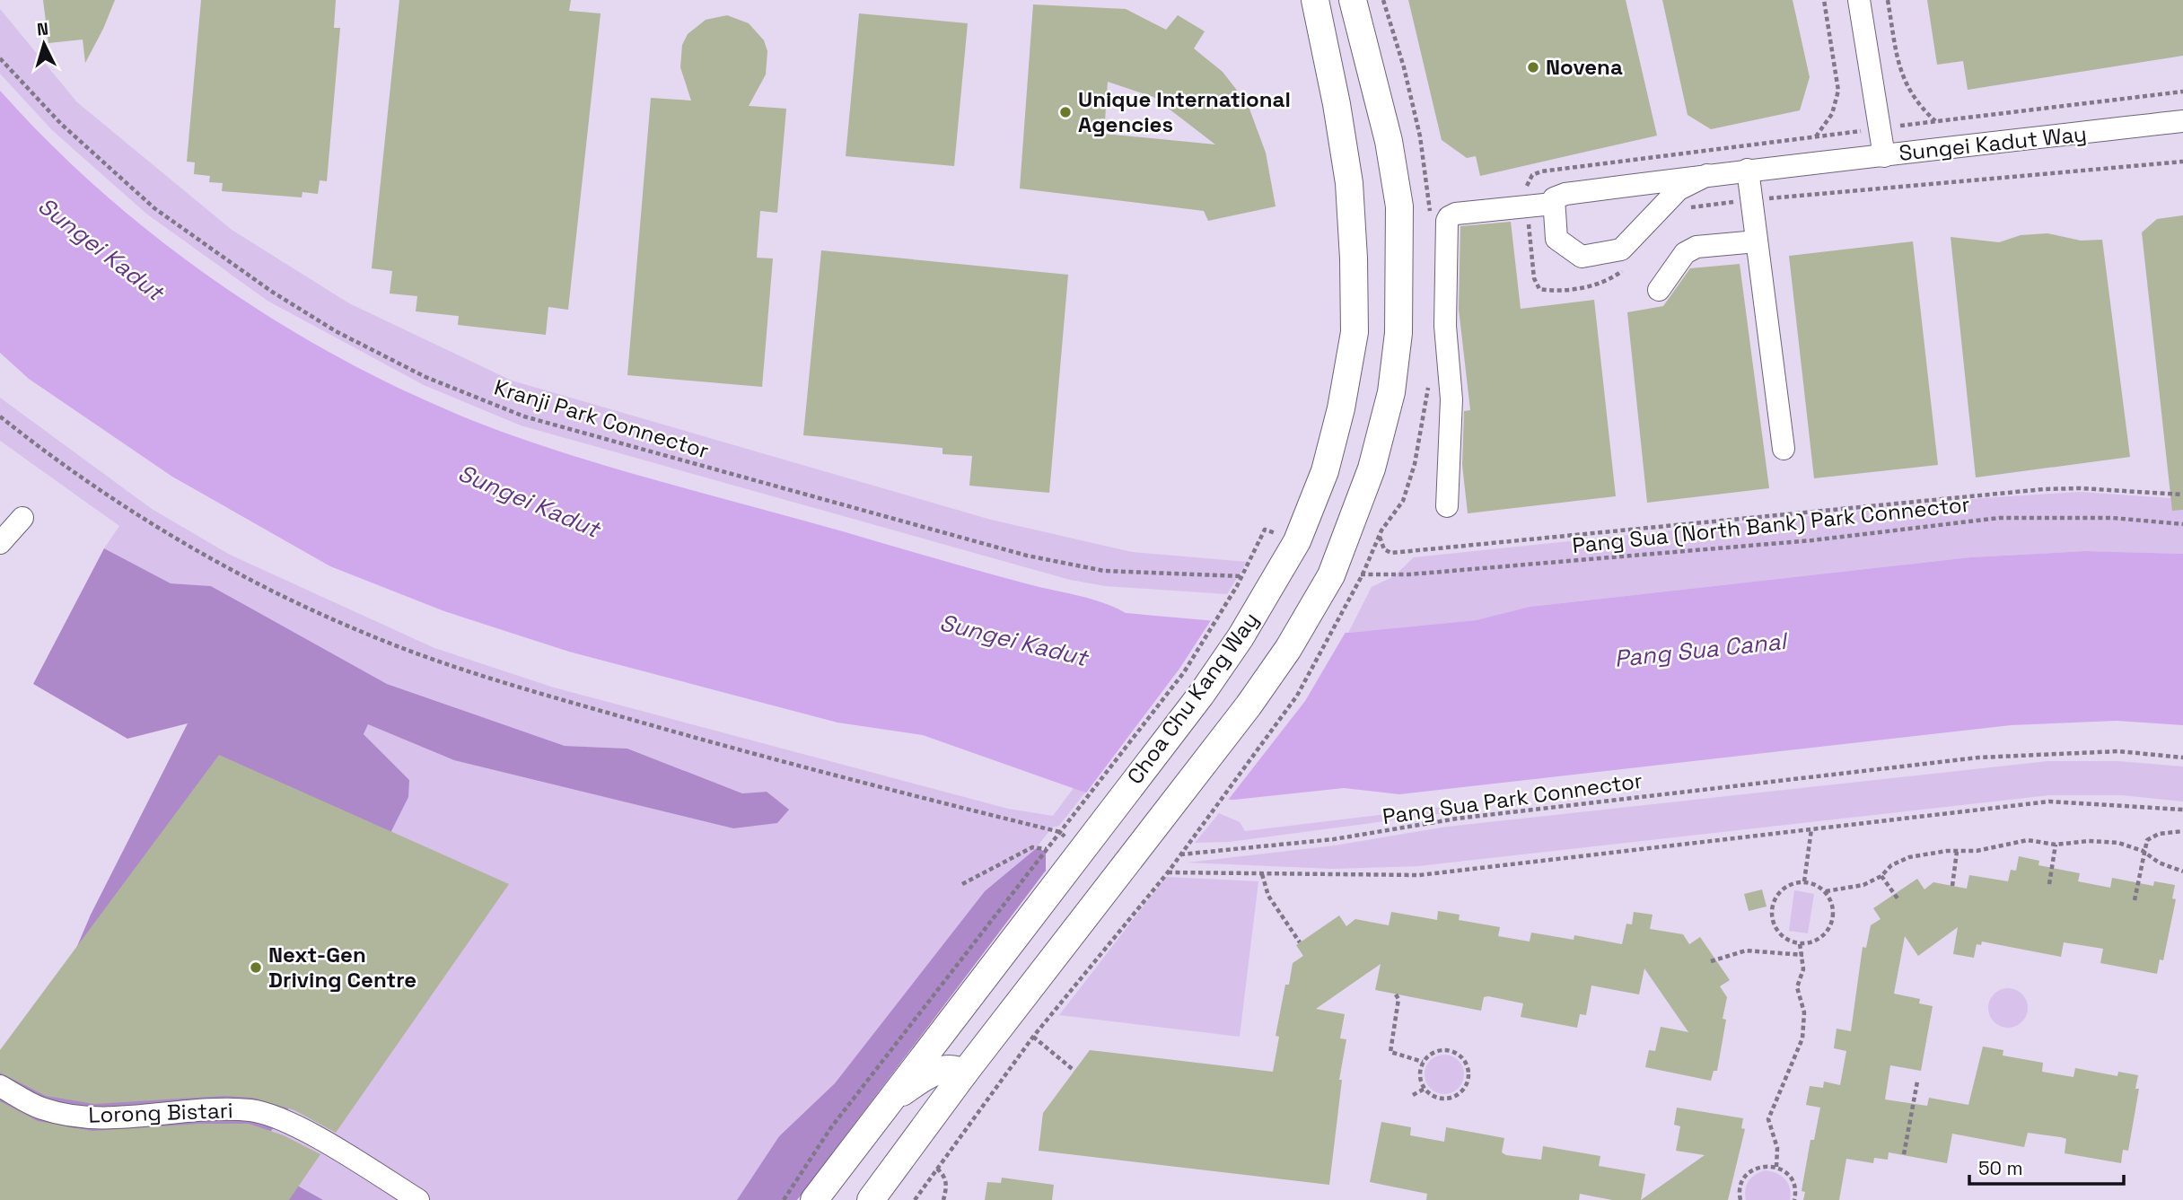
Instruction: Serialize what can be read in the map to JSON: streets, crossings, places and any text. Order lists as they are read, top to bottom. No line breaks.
{"streets":{"main road":["Choa Chu Kang Way"],"street":["Sungei Kadut Way","Lorong Bistari"],"path":["Kranji Park Connector","Pang Sua (North Bank) Park Connector","Pang Sua Park Connector"]},"water":["Sungei Kadut","Pang Sua Canal"],"places":["Novena","Unique International Agencies","Next-Gen Driving Centre"],"scale_bar":"50 m","north":"top"}
